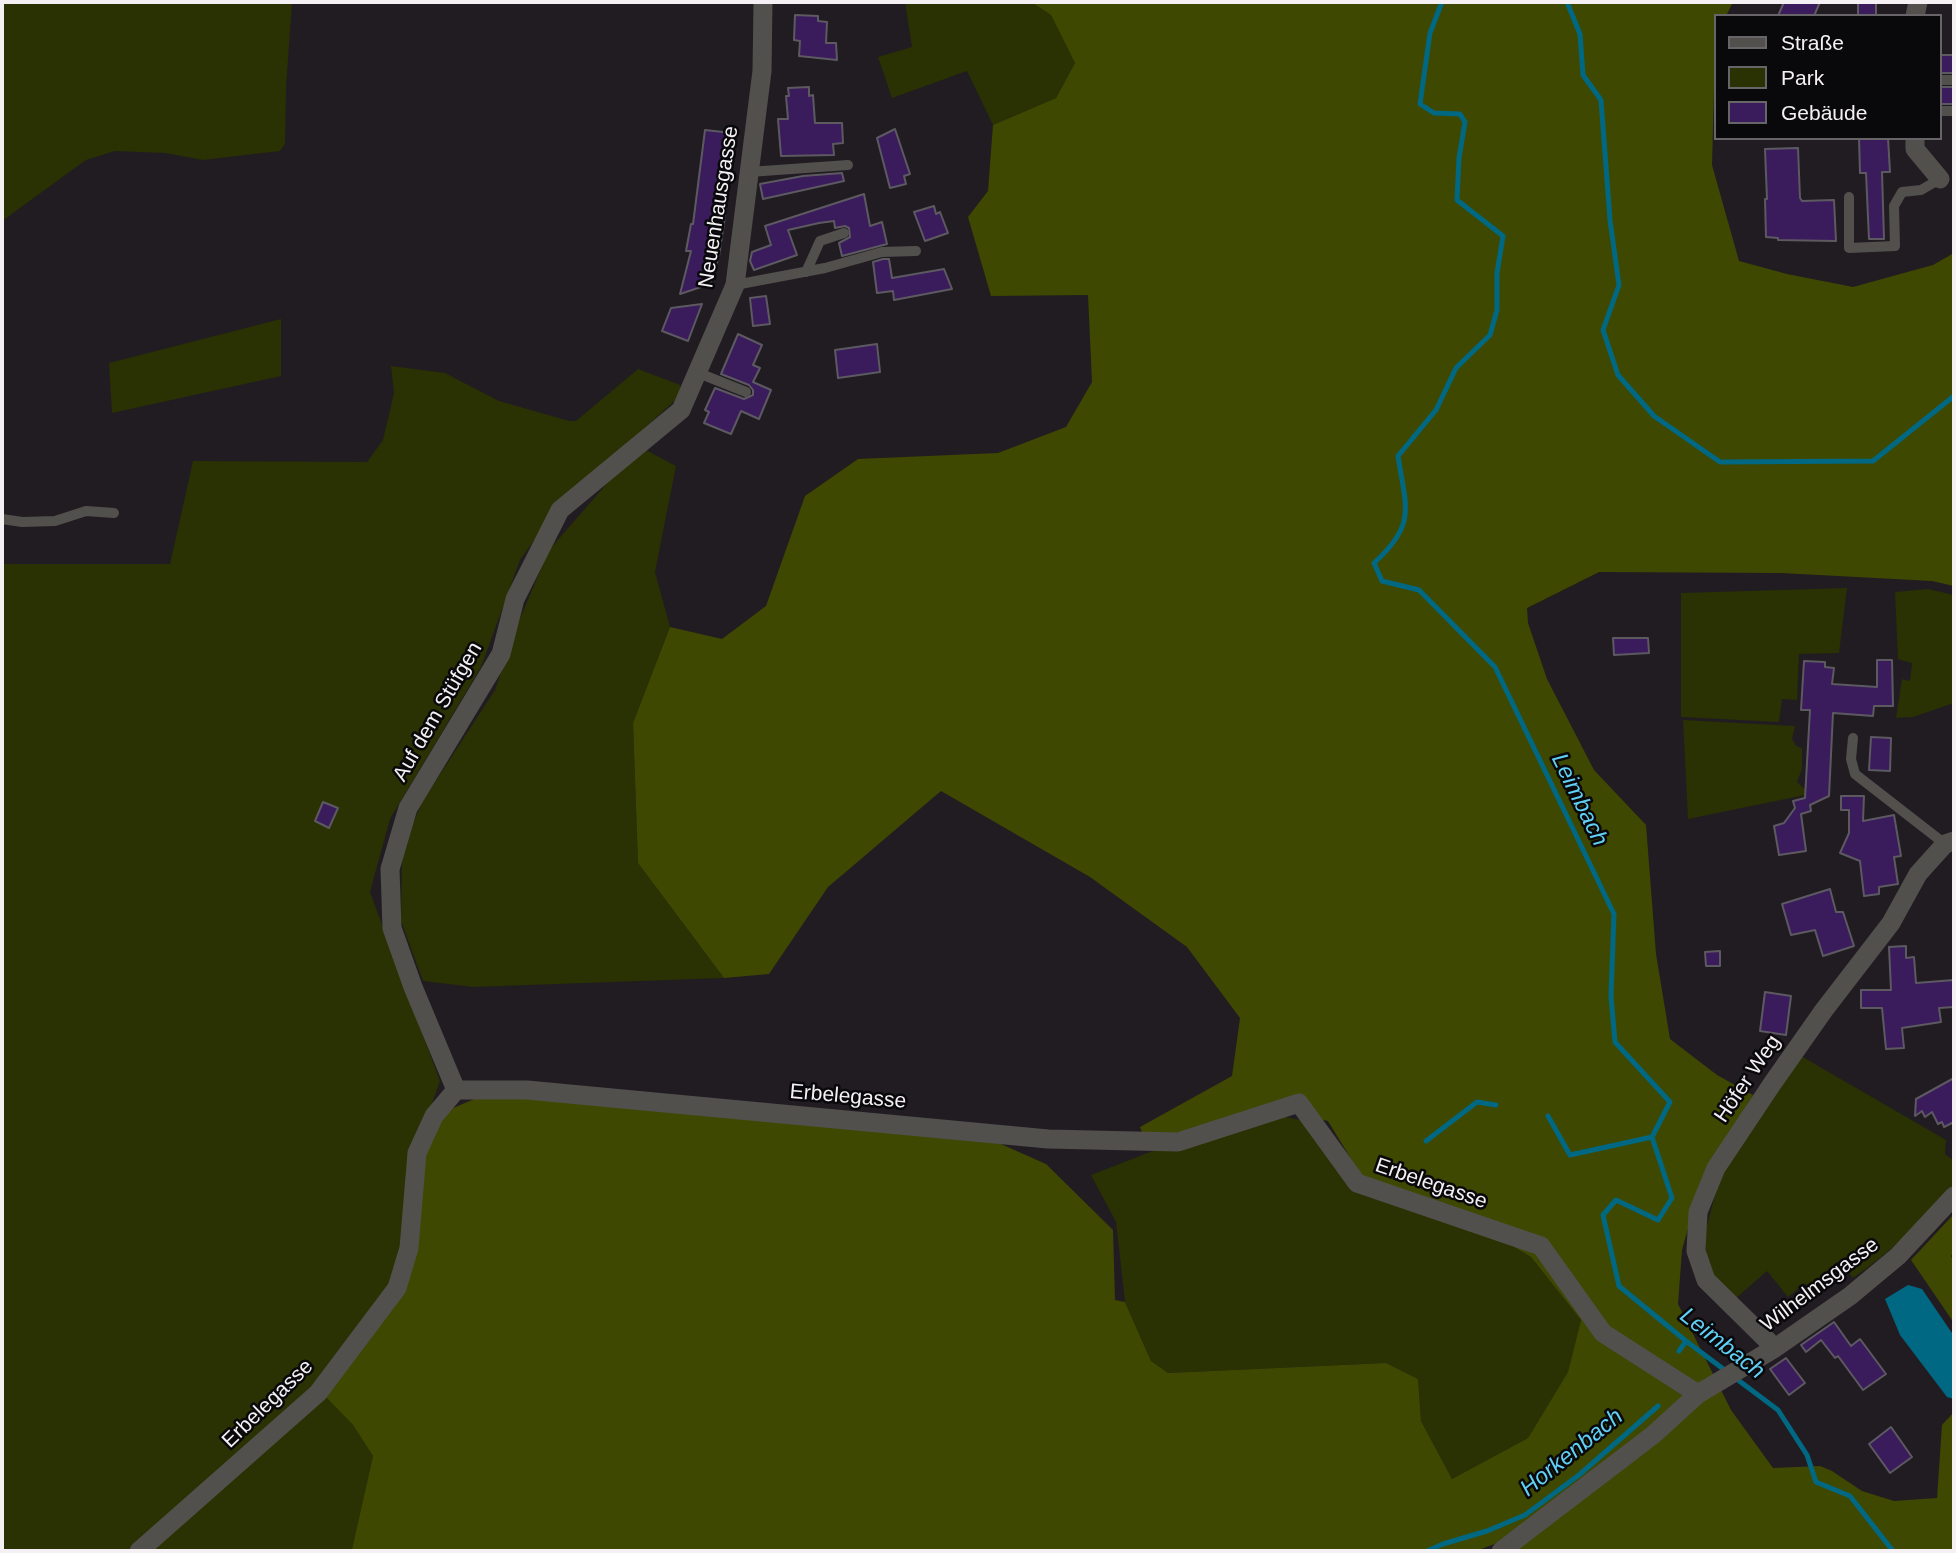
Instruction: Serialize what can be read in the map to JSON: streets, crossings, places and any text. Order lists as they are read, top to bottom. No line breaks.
{"streets":{"street":["Neuenhausgasse","Auf dem Stüfgen","Höfer Weg","Erbelegasse","Wilhelmsgasse"]},"crossings":[["Neuenhausgasse","Auf dem Stüfgen"],["Auf dem Stüfgen","Erbelegasse"],["Höfer Weg","Wilhelmsgasse"],["Erbelegasse","Wilhelmsgasse"]],"water":["Leimbach","Horkenbach"],"legend":["Straße","Park","Gebäude"]}
